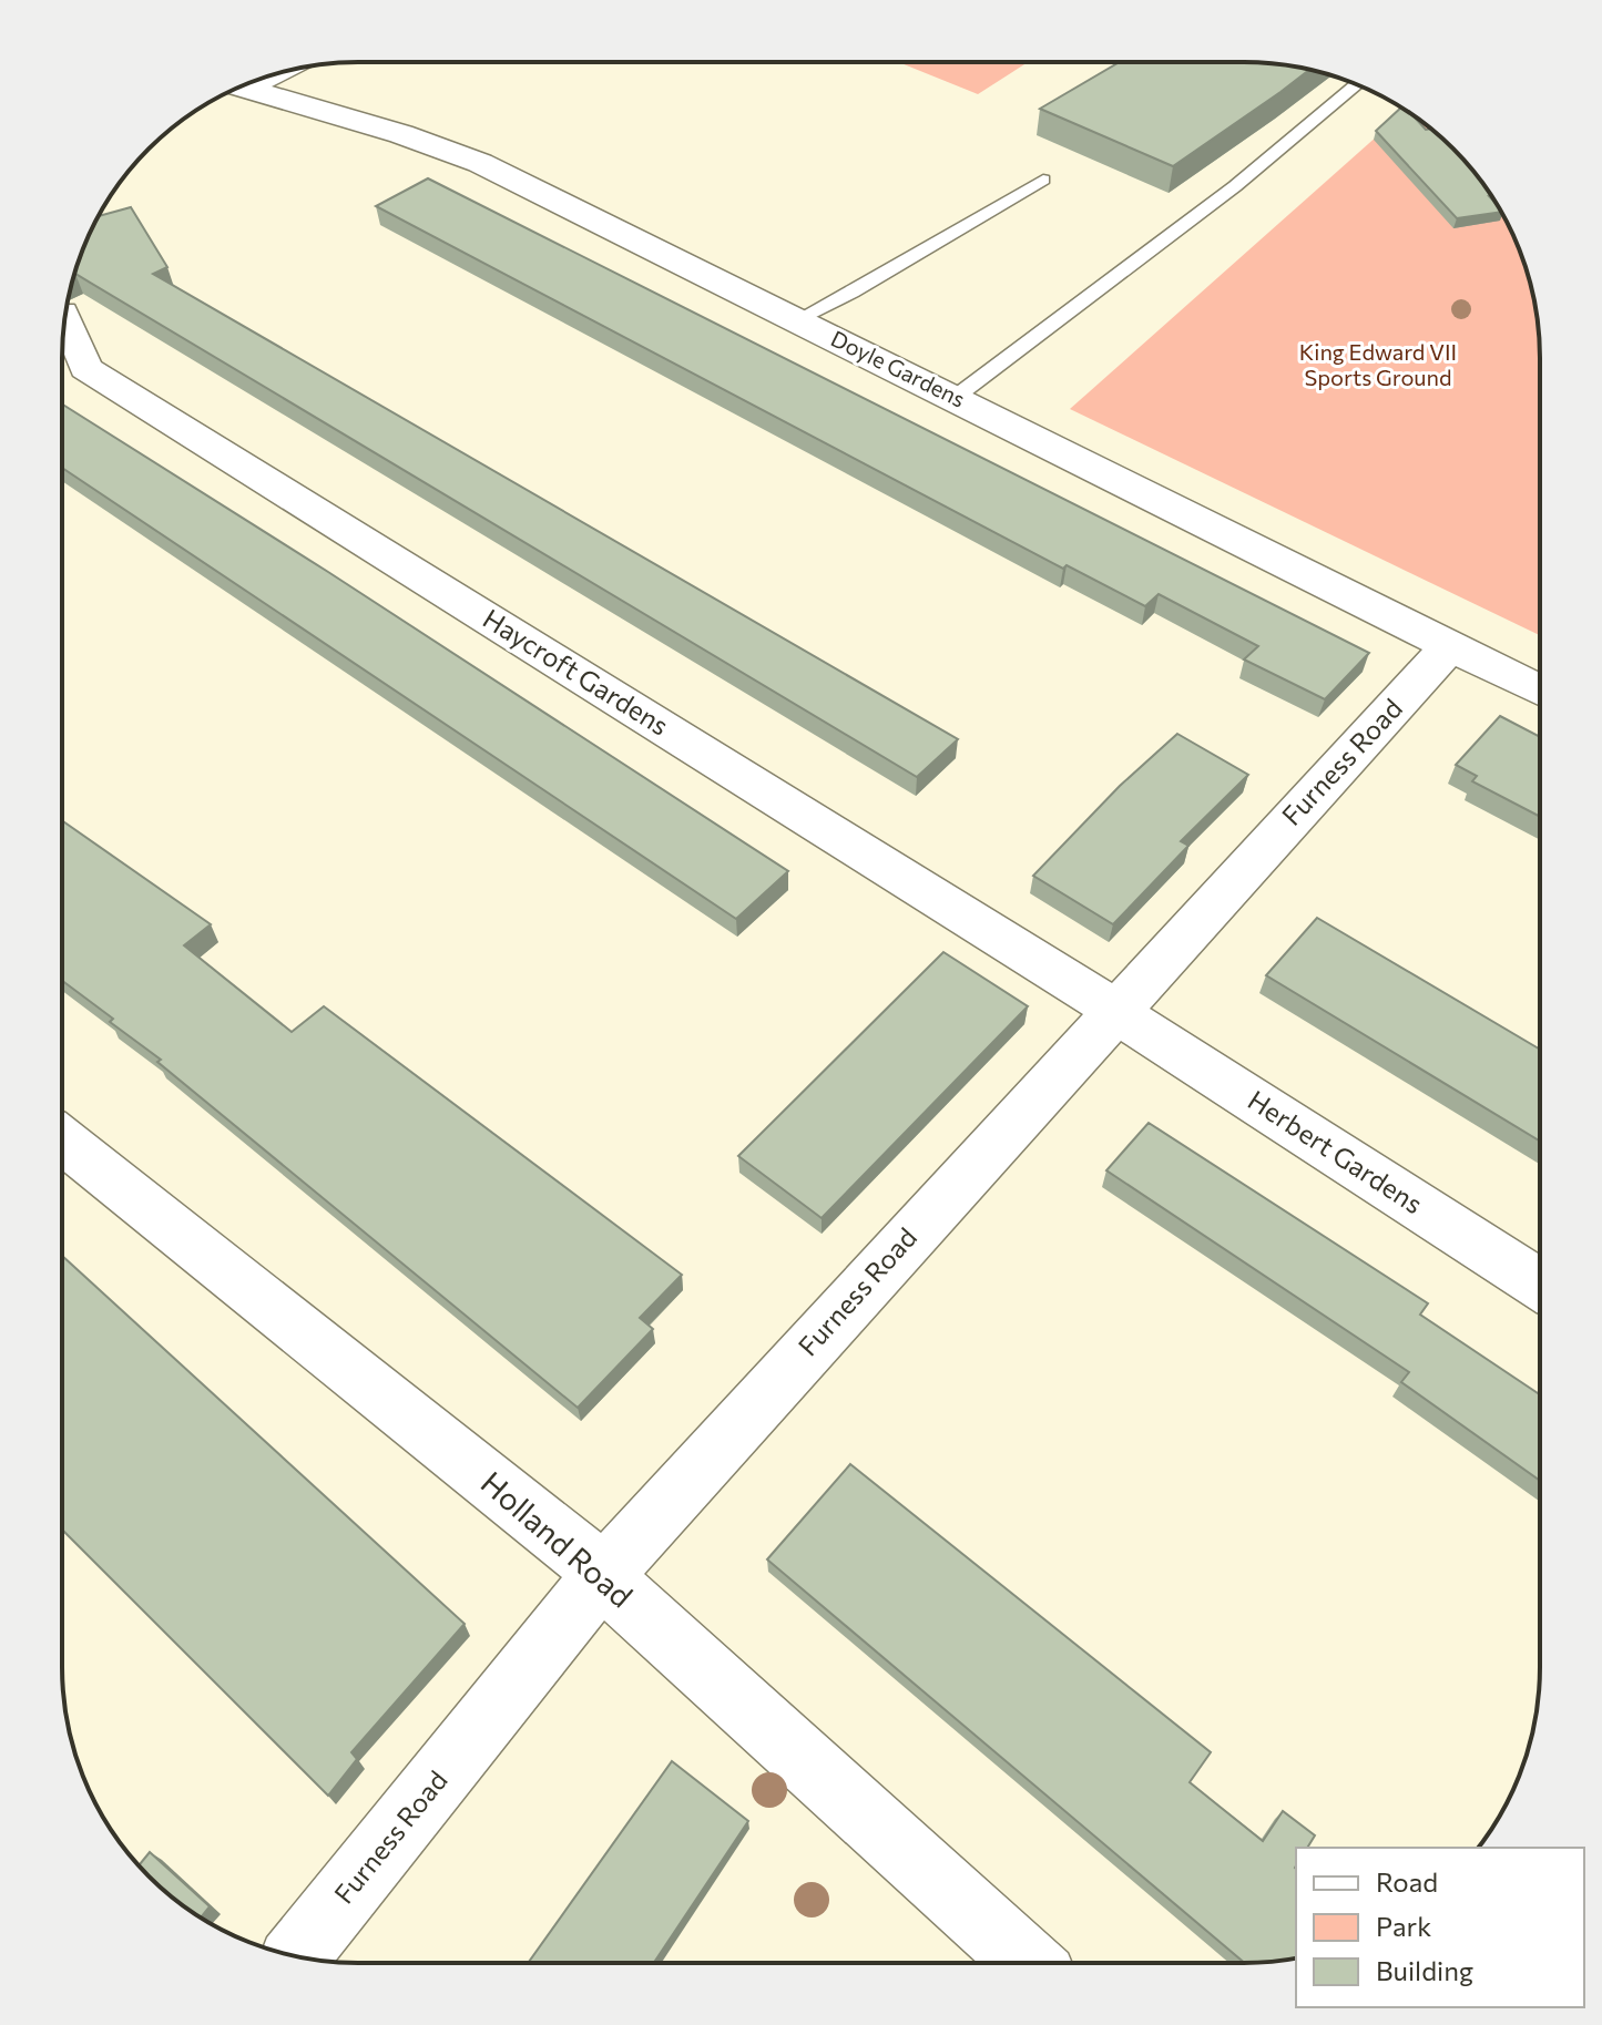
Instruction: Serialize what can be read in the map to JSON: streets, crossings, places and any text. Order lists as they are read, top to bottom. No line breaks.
{"streets":{"street":["Doyle Gardens","Haycroft Gardens","Furness Road","Herbert Gardens","Holland Road"]},"crossings":[["Doyle Gardens","Furness Road"],["Haycroft Gardens","Furness Road"],["Haycroft Gardens","Herbert Gardens"],["Furness Road","Herbert Gardens"],["Furness Road","Holland Road"]],"parks":["King Edward VII Sports Ground"],"legend":["Road","Park","Building"]}
